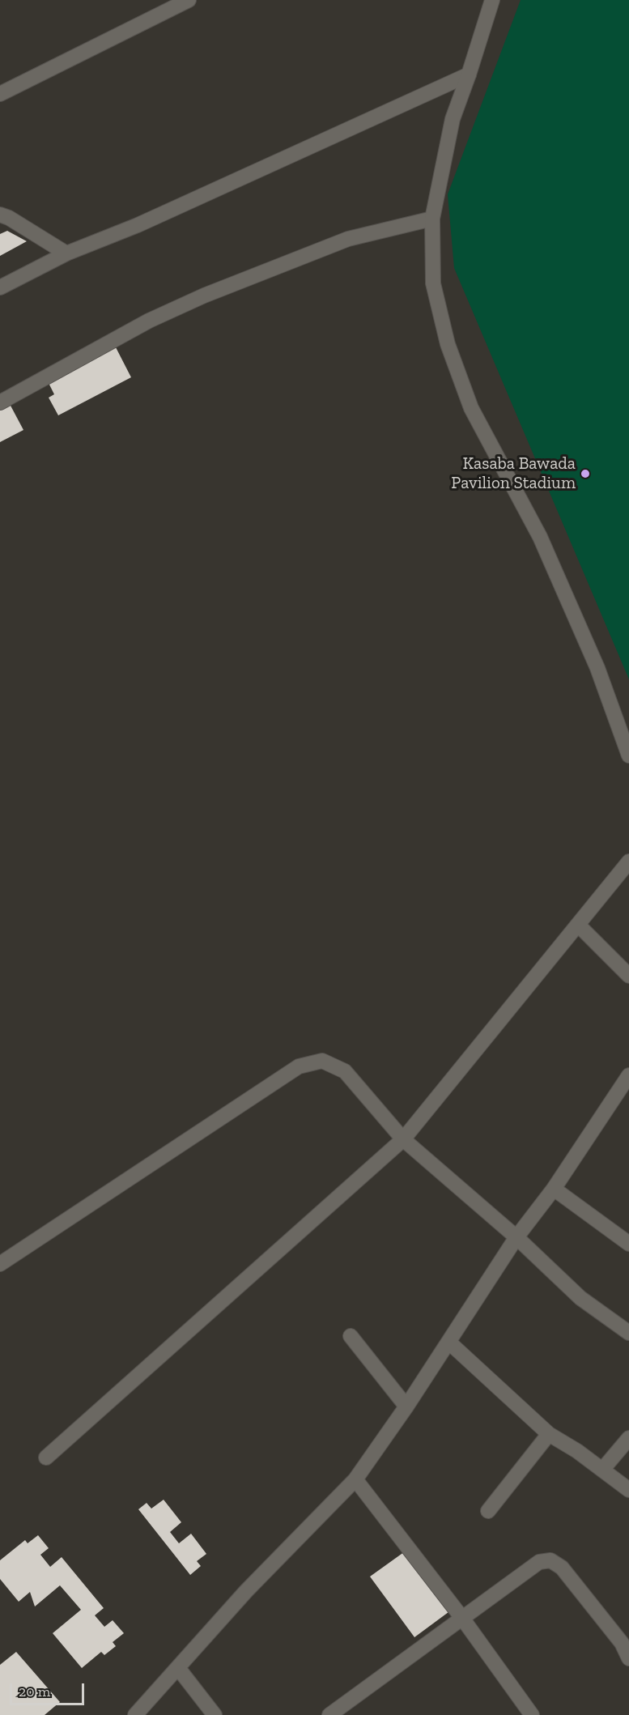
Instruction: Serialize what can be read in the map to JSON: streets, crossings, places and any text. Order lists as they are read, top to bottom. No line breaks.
{"places":["Kasaba Bawada Pavilion Stadium"],"scale_bar":"20 m"}
